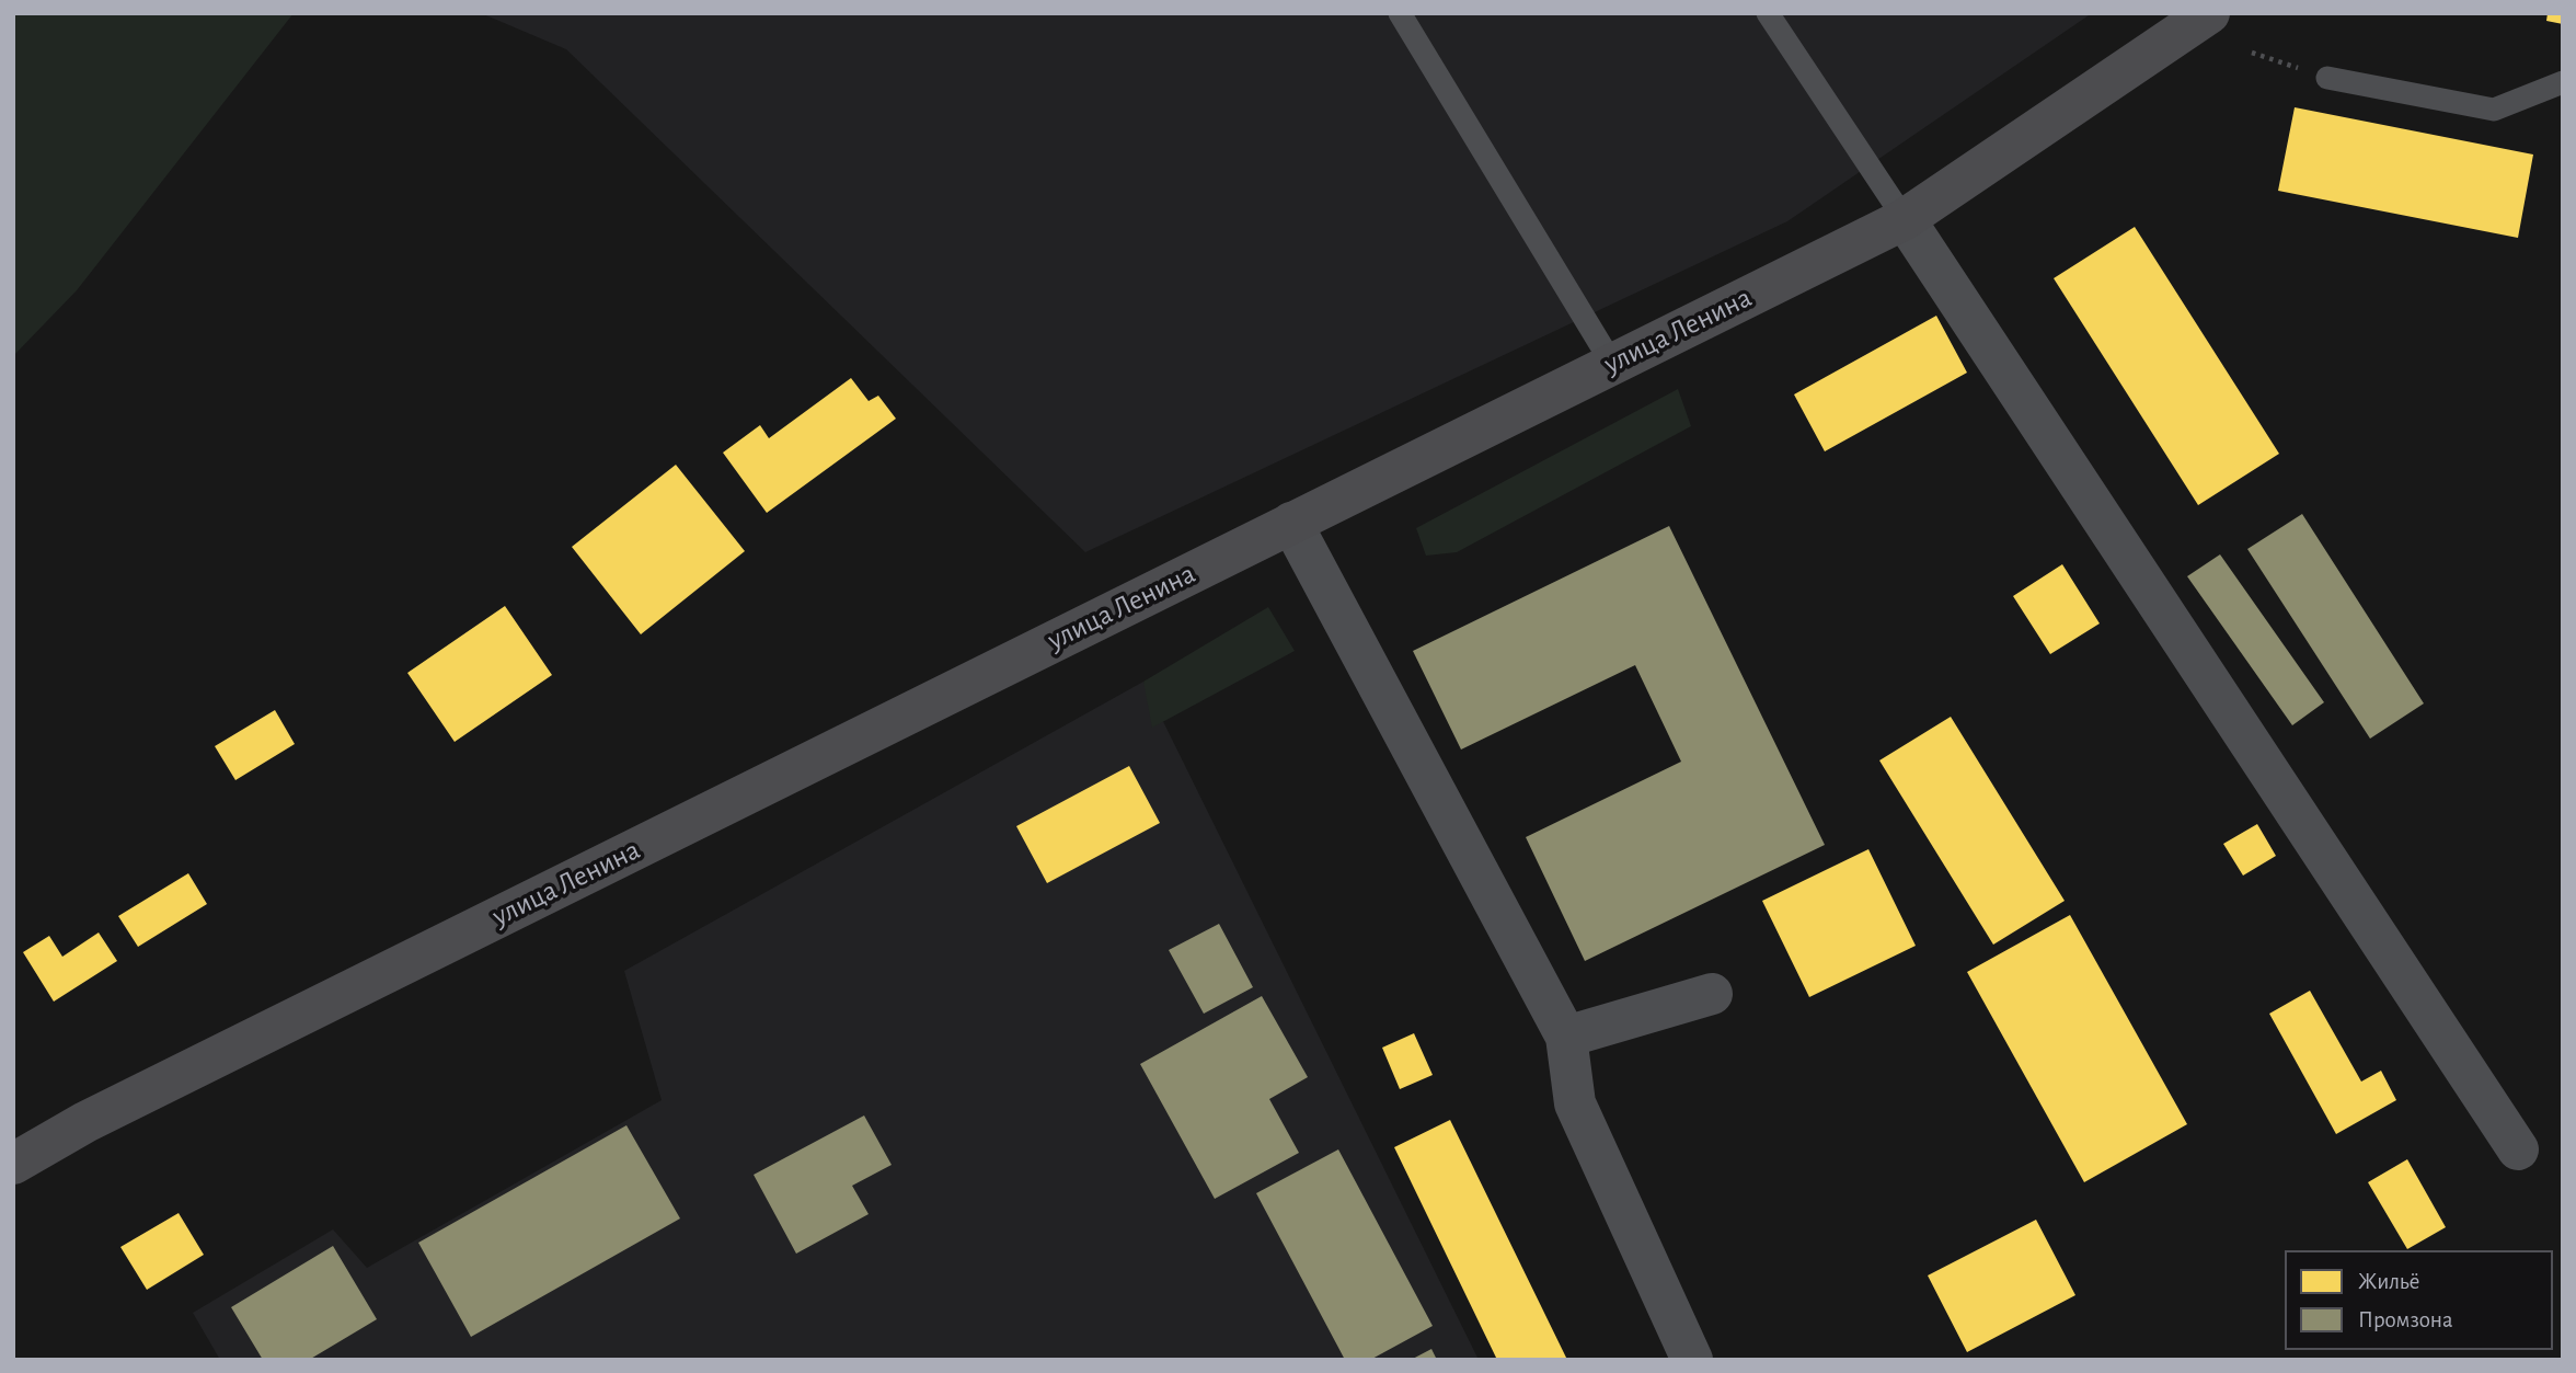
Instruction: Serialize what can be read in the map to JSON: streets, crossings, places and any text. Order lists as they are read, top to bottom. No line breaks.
{"streets":{"street":["улица Ленина"]},"legend":["Жильё","Промзона"]}
